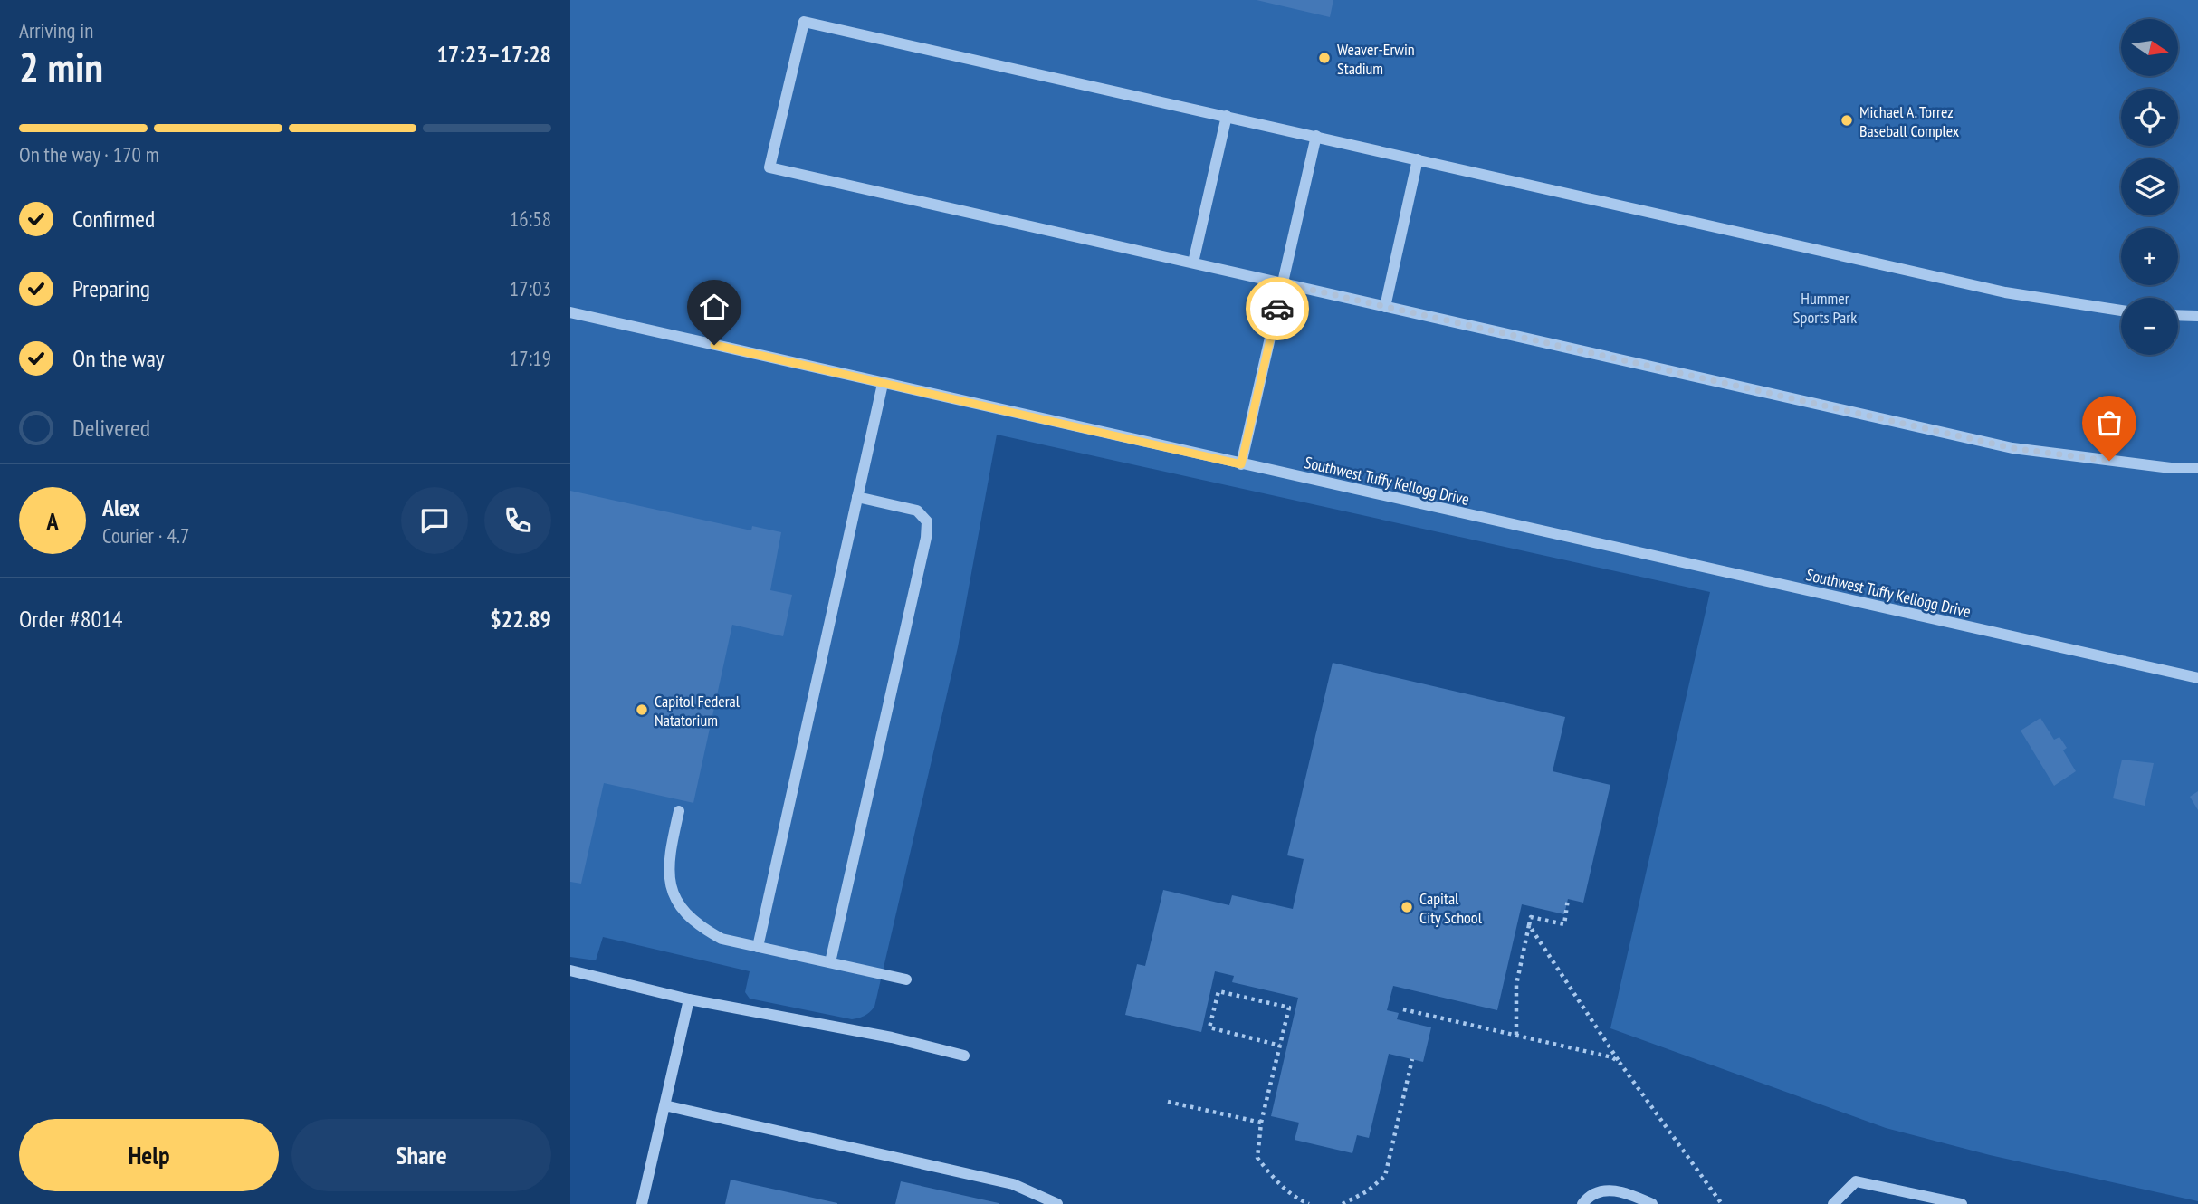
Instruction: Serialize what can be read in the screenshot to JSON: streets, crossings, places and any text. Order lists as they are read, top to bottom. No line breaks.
{"streets":{"street":["Southwest Tuffy Kellogg Drive"]},"parks":["Hummer Sports Park"],"places":["Weaver-Erwin Stadium","Michael A. Torrez Baseball Complex","Capitol Federal Natatorium","Capital City School"],"north":"right","page":{"heading":["2 min","Arriving in","17:23–17:28"],"panel":["Alex","Courier · 4.7","Order #8014","$22.89"],"map_buttons":["+","−"],"bar":"On the way · 170 m","list":[["Confirmed","16:58"],["Preparing","17:03"],["On the way","17:19"],"Delivered"],"round":"A","buttons":["Help","Share"]}}
